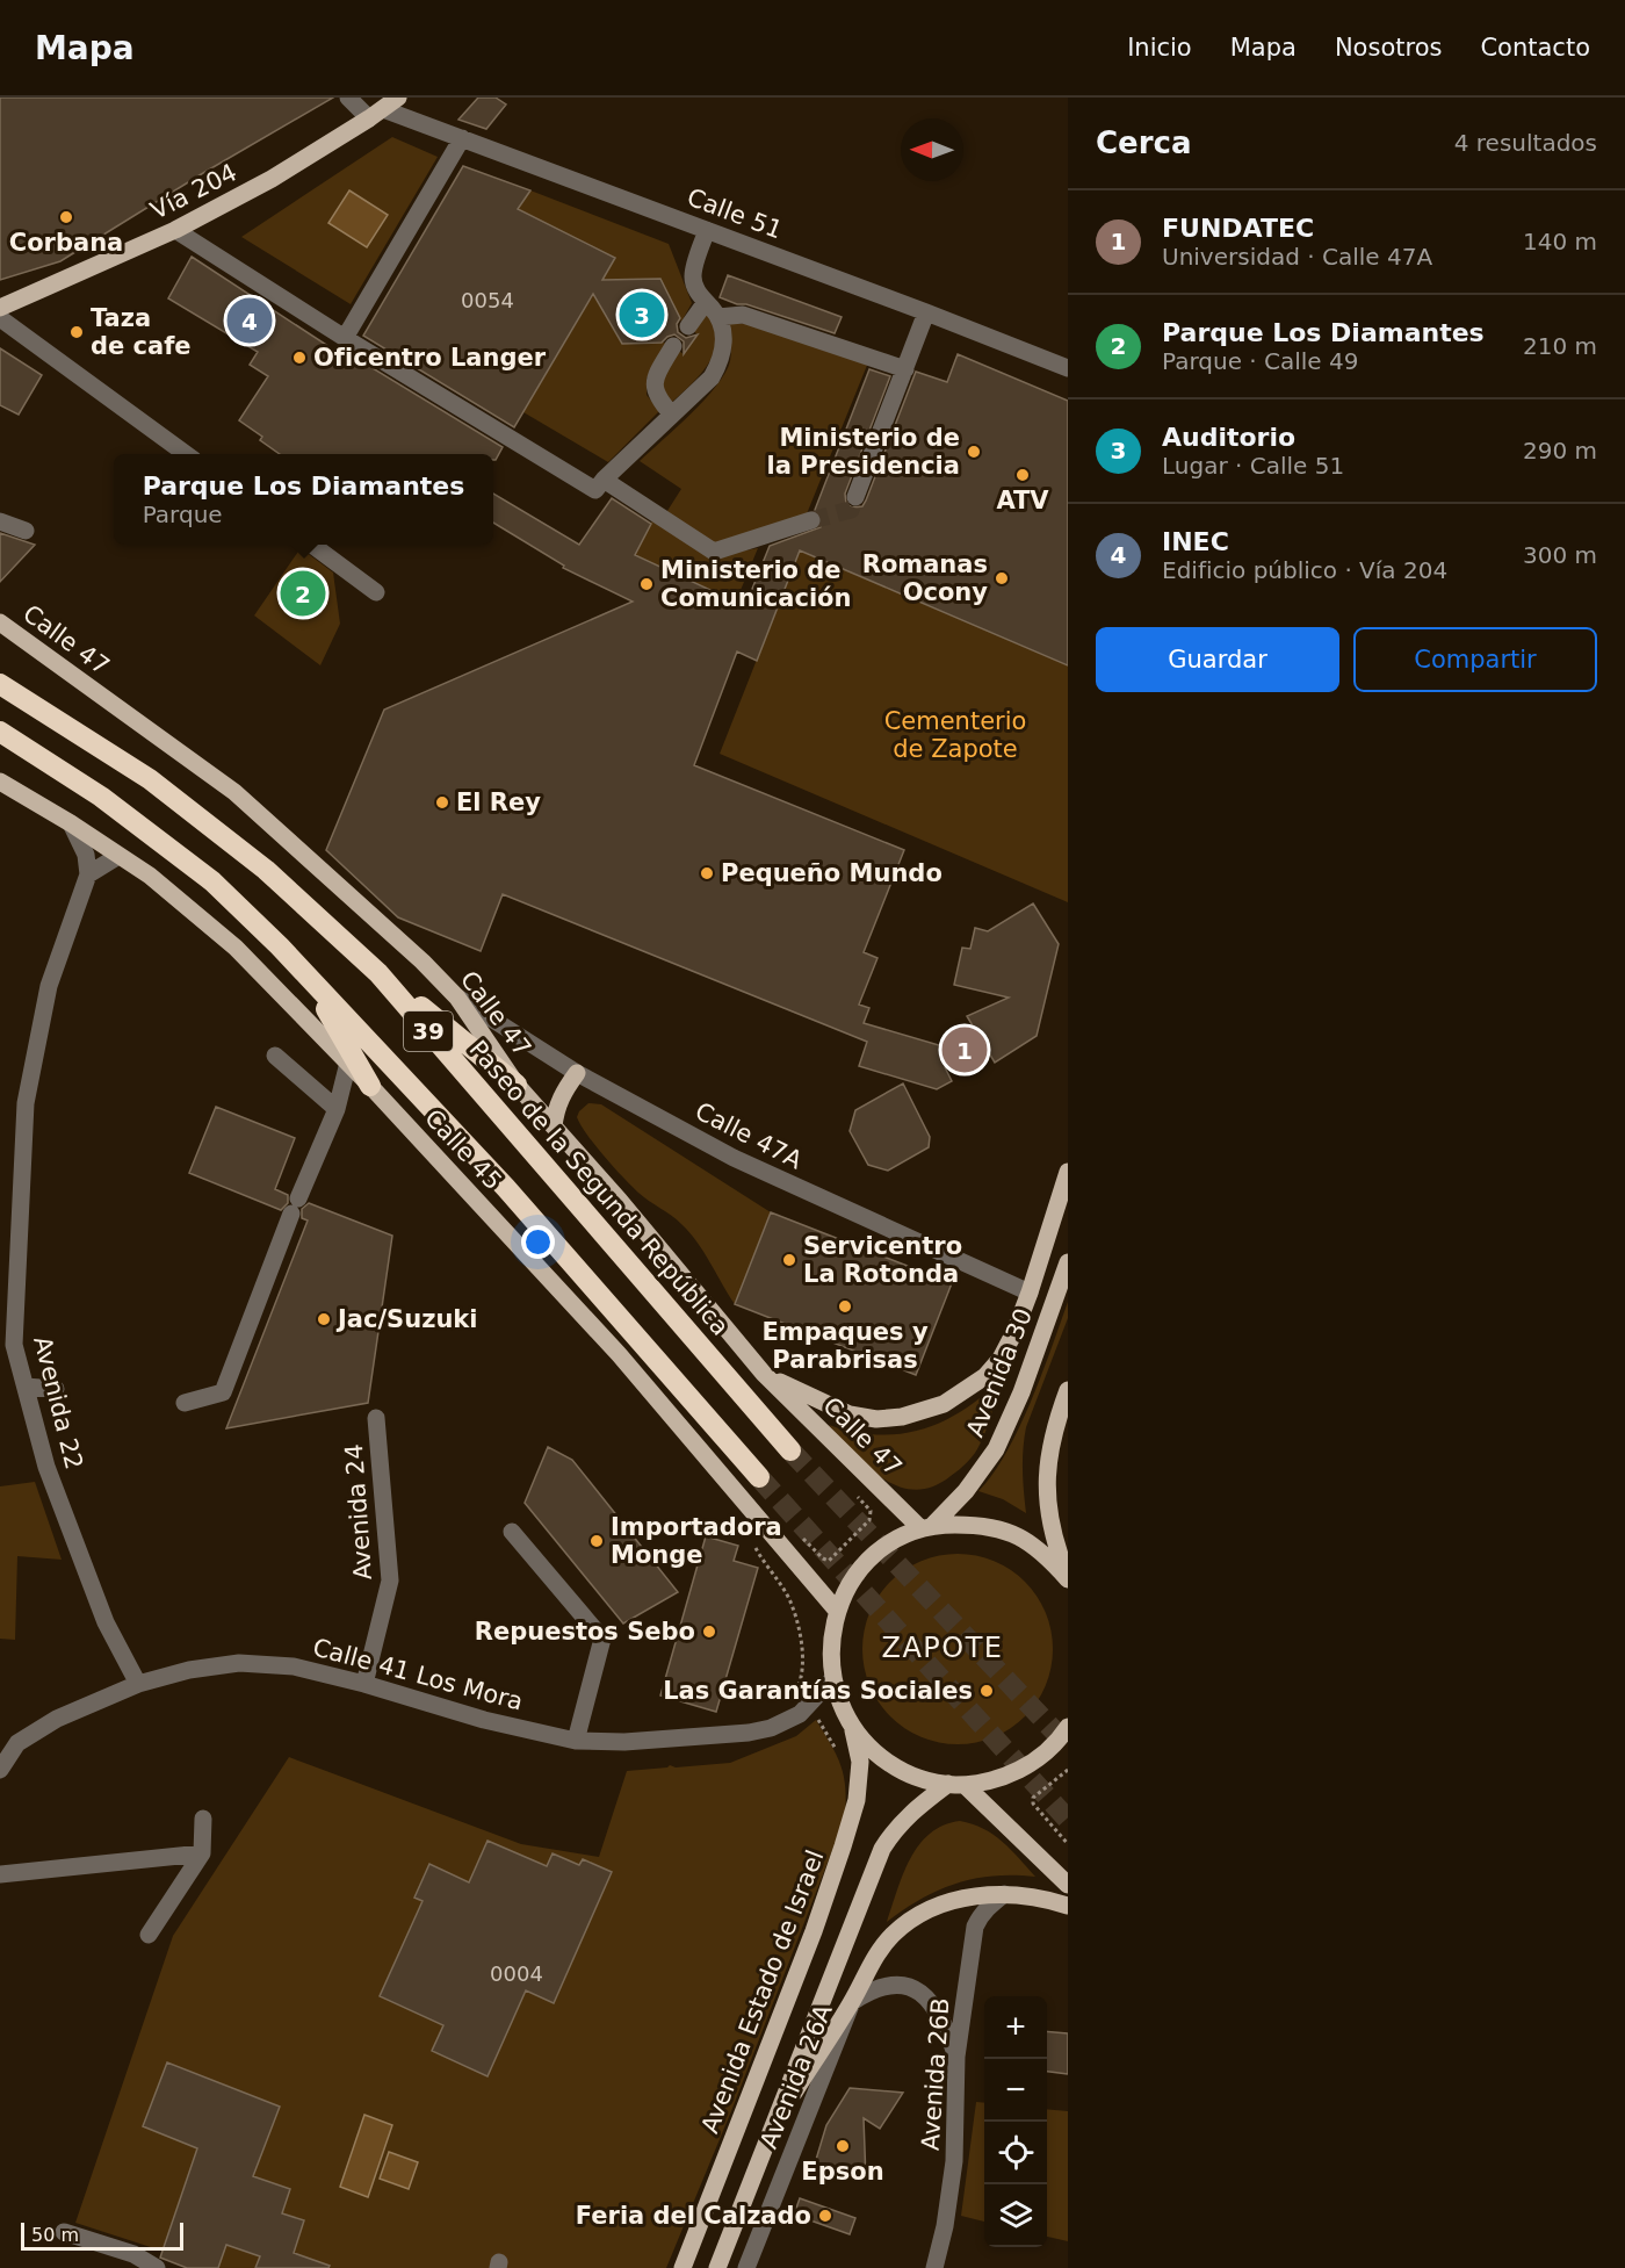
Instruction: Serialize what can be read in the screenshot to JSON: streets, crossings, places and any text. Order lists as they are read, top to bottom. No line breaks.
{"streets":{"highway":["39","Paseo de la Segunda República"],"main road":["Vía 204","Calle 47","Calle 45","Avenida 30","Avenida Estado de Israel"],"street":["Calle 51","Calle 47A","Avenida 22","Avenida 24","Calle 41 Los Mora","Avenida 26B","Avenida 26A"]},"crossings":[["Vía 204","Calle 51"],["Calle 47","Calle 47A"],["Calle 47","Avenida 30"],["Avenida 22","Calle 41 Los Mora"],["Avenida 24","Calle 41 Los Mora"],["Avenida 26B","Avenida 26A"]],"districts":["ZAPOTE"],"parks":["Cementerio de Zapote"],"places":["Corbana","Taza de cafe","Oficentro Langer","Ministerio de la Presidencia","ATV","Romanas Ocony","Ministerio de Comunicación","El Rey","Pequeño Mundo","Servicentro La Rotonda","Empaques y Parabrisas","Jac/Suzuki","Importadora Monge","Repuestos Sebo","Las Garantías Sociales","Epson","Feria del Calzado"],"house_numbers":["0054","0004"],"scale_bar":"50 m","north":"left","page":{"header":"Mapa","nav":["Inicio","Mapa","Nosotros","Contacto"],"heading":["Cerca","4 resultados"],"list":[{"mark":"1","name":"FUNDATEC","note":"Universidad · Calle 47A","value":"140 m"},{"mark":"2","name":"Parque Los Diamantes","note":"Parque · Calle 49","value":"210 m"},{"mark":"3","name":"Auditorio","note":"Lugar · Calle 51","value":"290 m"},{"mark":"4","name":"INEC","note":"Edificio público · Vía 204","value":"300 m"}],"pins":["3","4","2","1"],"popup":["Parque Los Diamantes","Parque"],"buttons":["Guardar","Compartir"],"map_buttons":["+","−"],"scale":"50 m"}}
